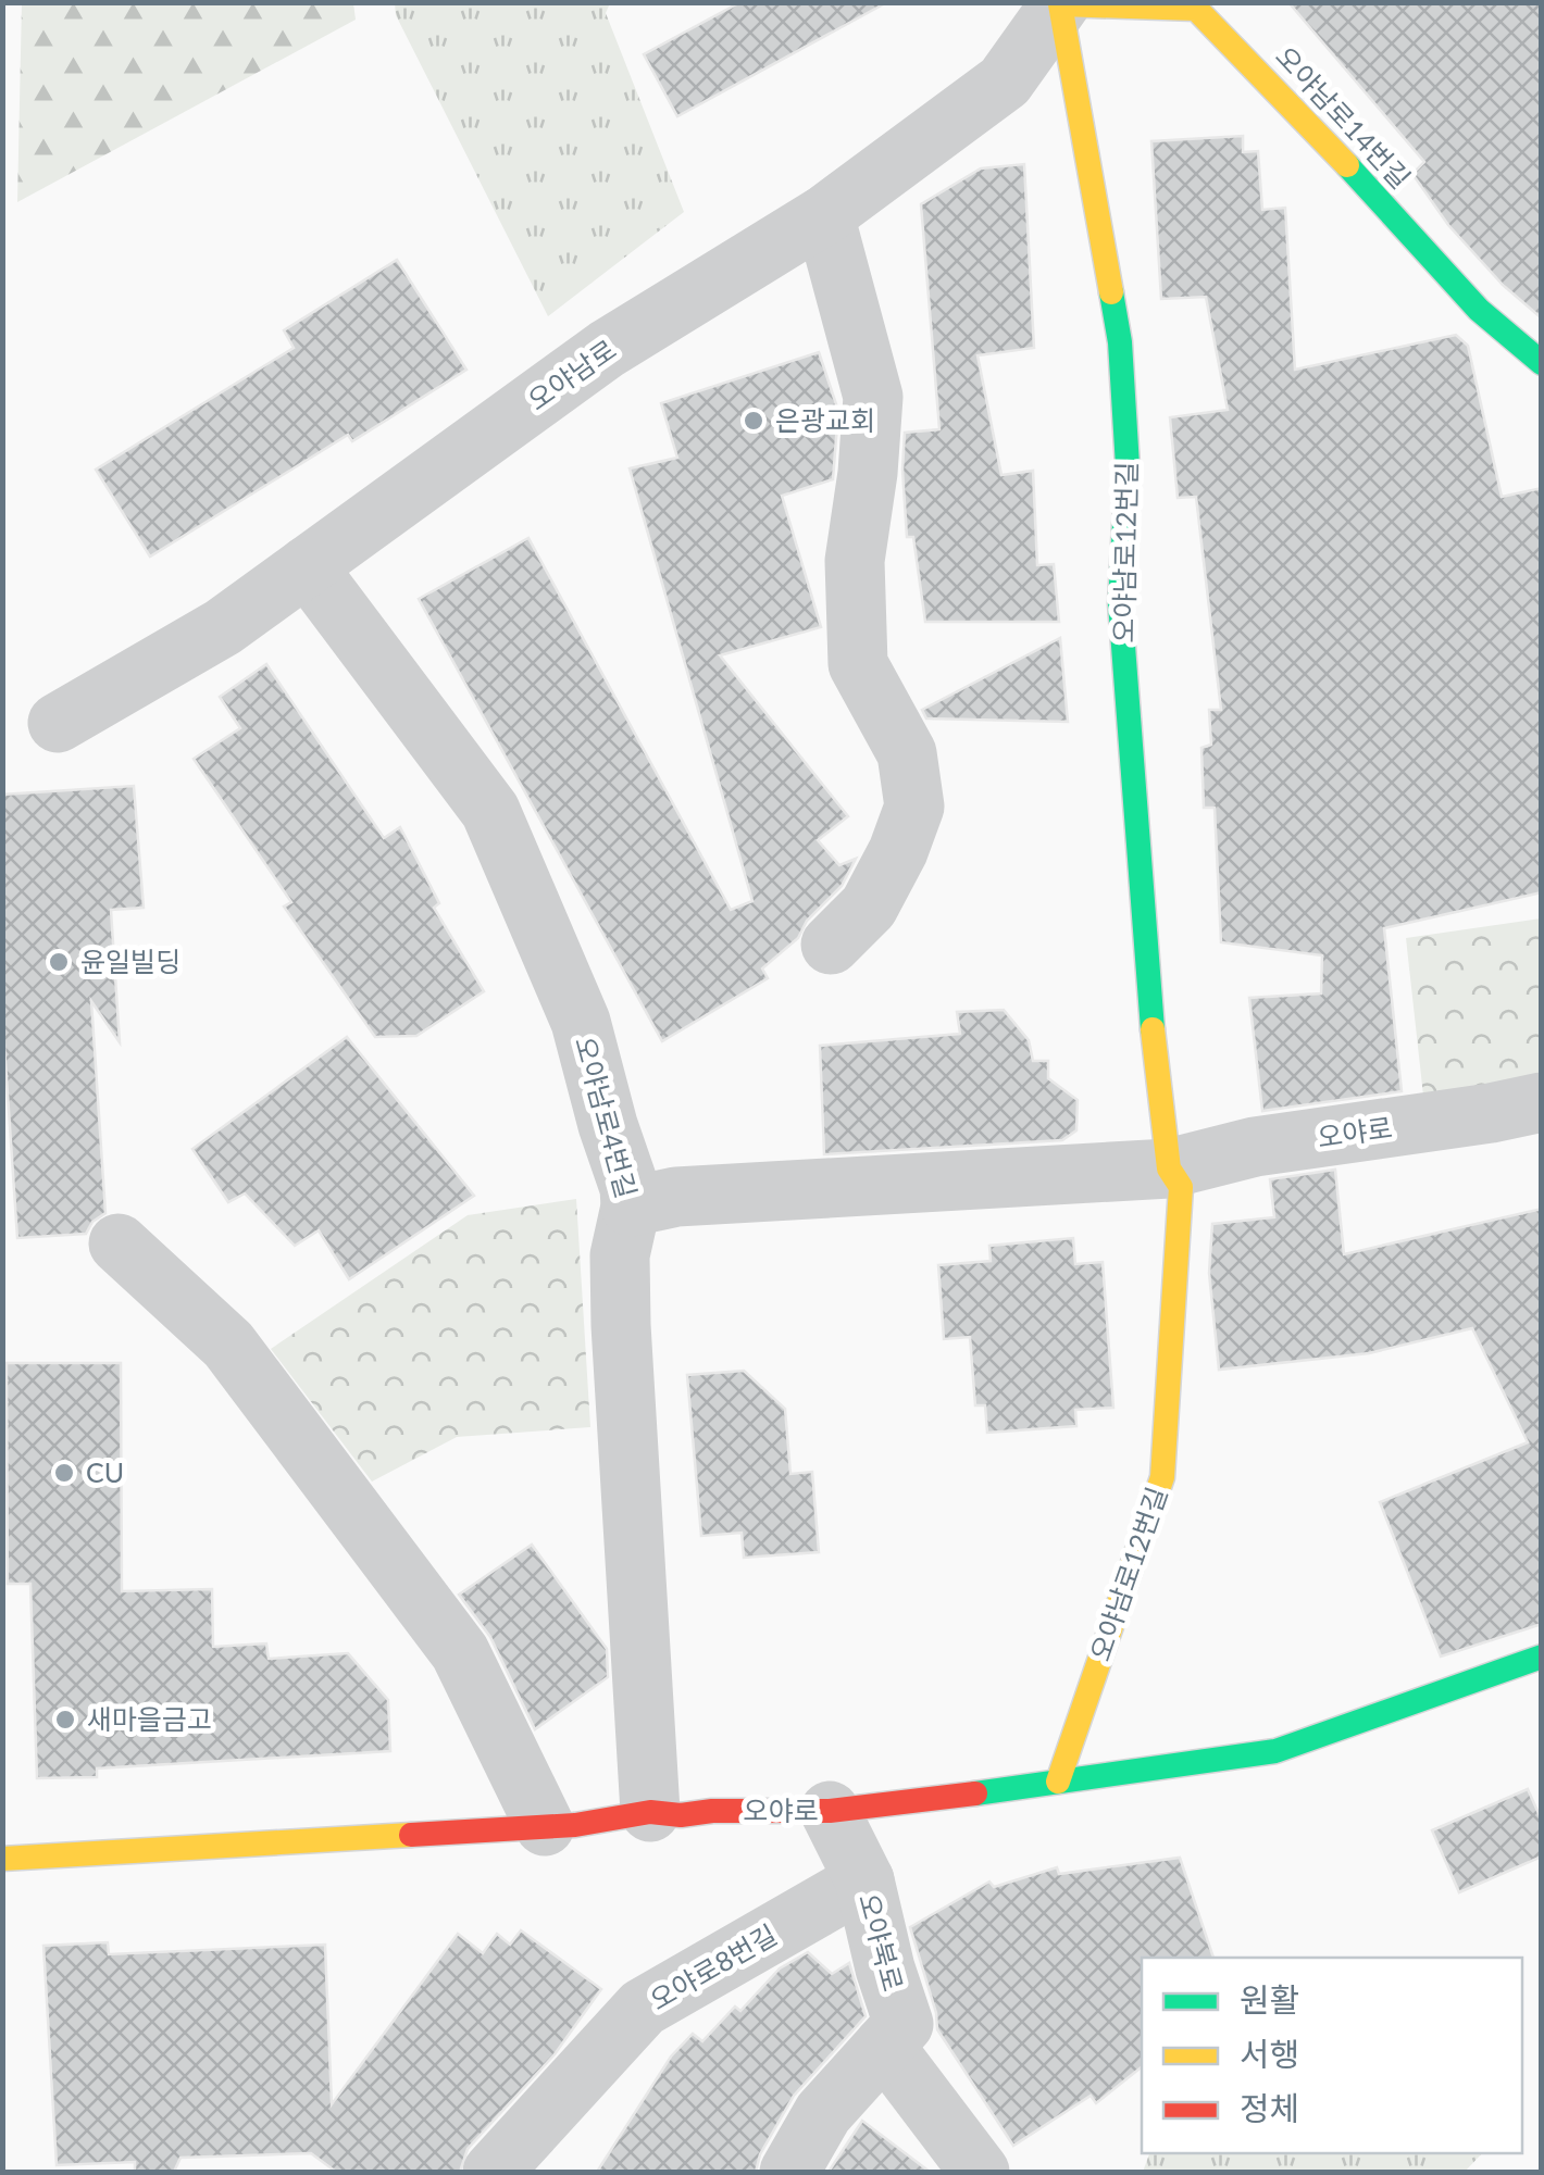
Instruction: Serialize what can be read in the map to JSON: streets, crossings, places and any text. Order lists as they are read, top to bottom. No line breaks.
{"streets":{"street":["오야남로14번길","오야남로","오야남로12번길","오야남로4번길","오야로","오야북로","오야로8번길"]},"crossings":[["오야남로14번길","오야남로"],["오야남로14번길","오야남로12번길"],["오야남로","오야남로12번길"],["오야남로","오야남로4번길"],["오야남로12번길","오야로"],["오야남로4번길","오야로"],["오야로","오야북로"],["오야북로","오야로8번길"]],"places":["은광교회","윤일빌딩","CU","새마을금고"],"legend":["원활","서행","정체"]}
